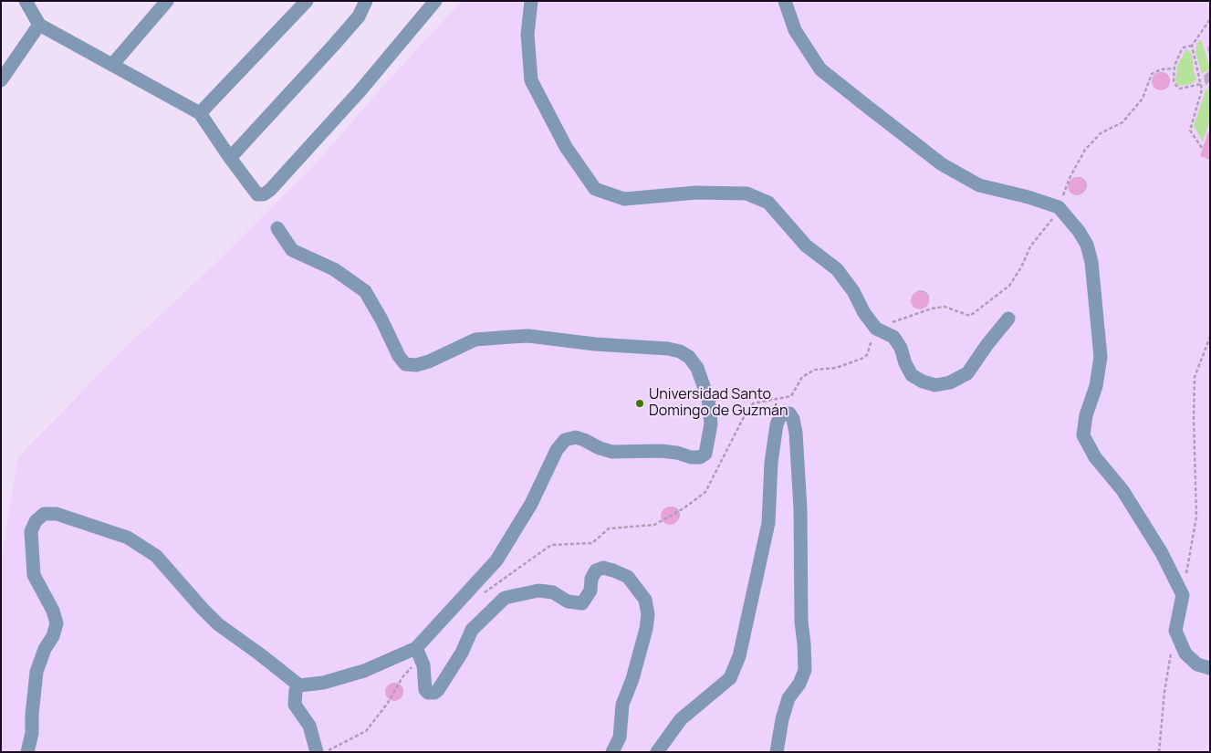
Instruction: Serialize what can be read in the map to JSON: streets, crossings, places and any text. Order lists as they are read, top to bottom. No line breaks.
{"places":["Universidad Santo Domingo de Guzmán"]}
